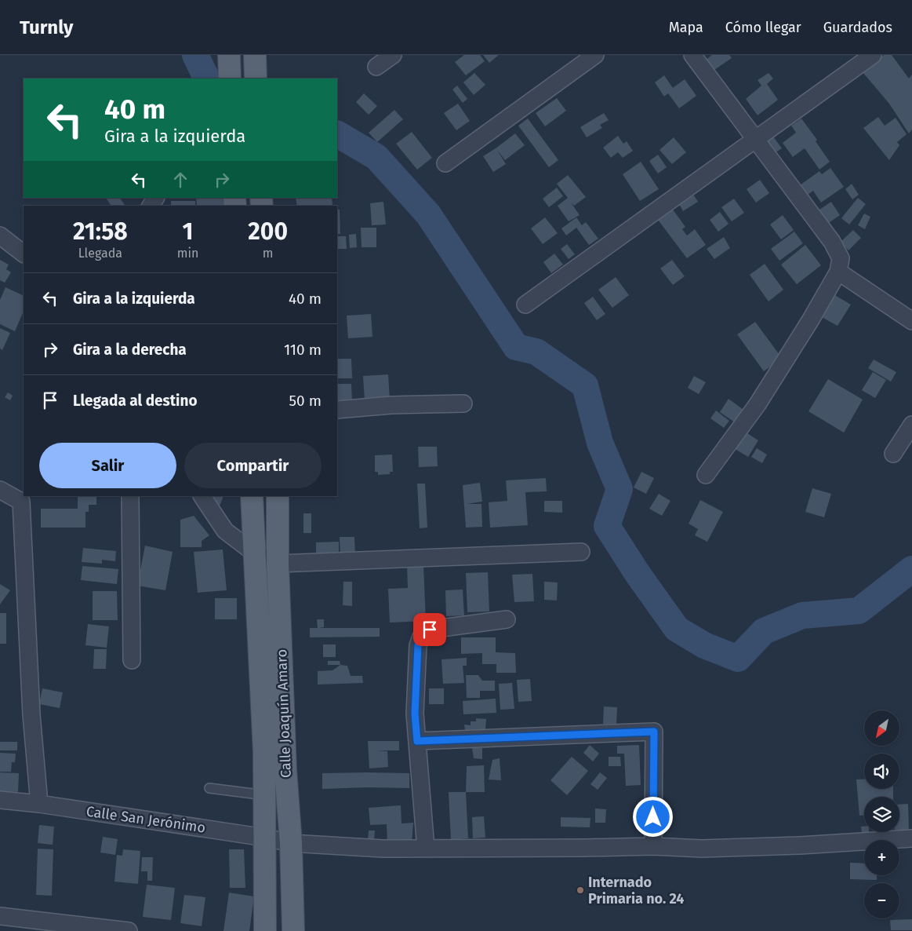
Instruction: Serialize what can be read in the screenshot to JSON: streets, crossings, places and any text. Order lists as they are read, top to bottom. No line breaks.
{"streets":{"main road":["Calle Joaquín Amaro"],"street":["Calle San Jerónimo"]},"crossings":[["Calle Joaquín Amaro","Calle San Jerónimo"]],"places":["Internado Primaria no. 24"],"north":"bottom left","page":{"header":"Turnly","nav":["Mapa","Cómo llegar","Guardados"],"turn":["40 m","Gira a la izquierda"],"eta":["21:58","Llegada","1","min","200","m"],"list":[{"name":"Gira a la izquierda","value":"40 m"},{"name":"Gira a la derecha","value":"110 m"},{"name":"Llegada al destino","value":"50 m"}],"buttons":["Salir","Compartir"],"map_buttons":["+","−"]}}
